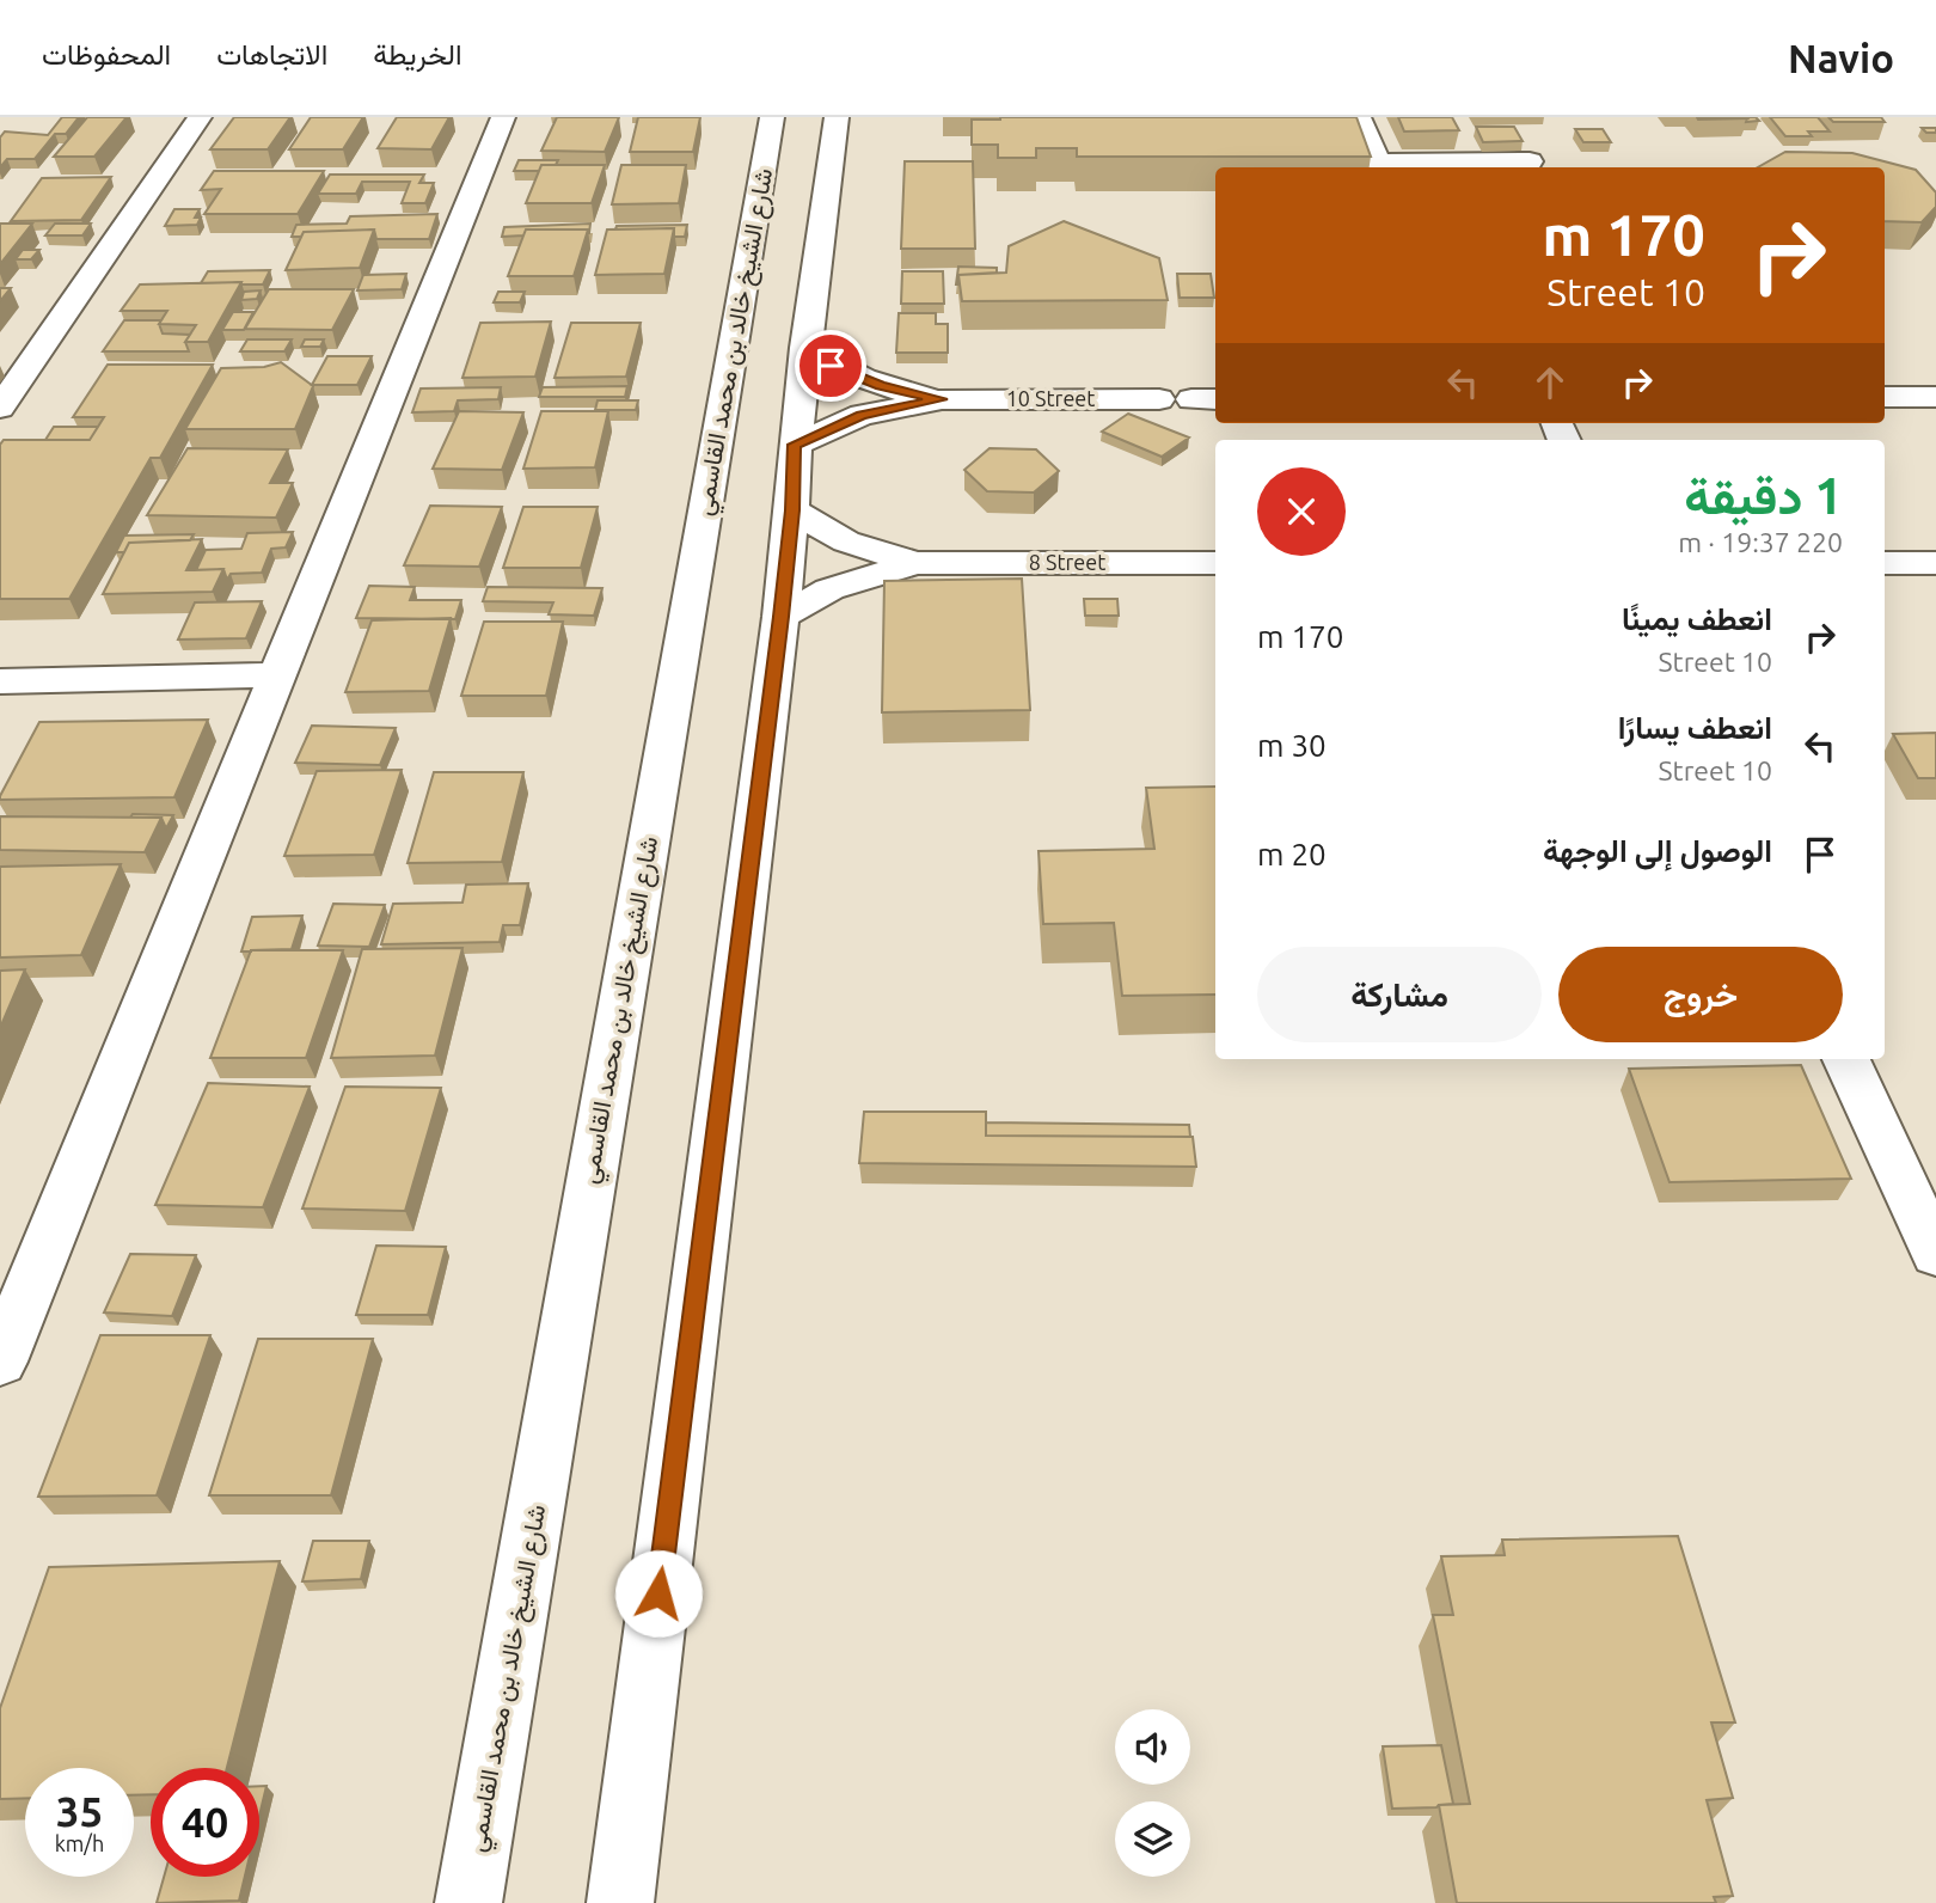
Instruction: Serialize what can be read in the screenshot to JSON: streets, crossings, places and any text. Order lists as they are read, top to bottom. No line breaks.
{"streets":{"street":["شارع الشيخ خالد بن محمد القاسمي","10 Street","8 Street"]},"page":{"header":"Navio","nav":["الخريطة","الاتجاهات","المحفوظات"],"turn":["170 m","10 Street"],"heading":["1 دقيقة","220 m · 19:37"],"list":[{"name":"انعطف يمينًا","note":"10 Street","value":"170 m"},{"name":"انعطف يسارًا","note":"10 Street","value":"30 m"},{"name":"الوصول إلى الوجهة","value":"20 m"}],"buttons":["خروج","مشاركة"],"speed":"35 km/h","limit":"40"}}
